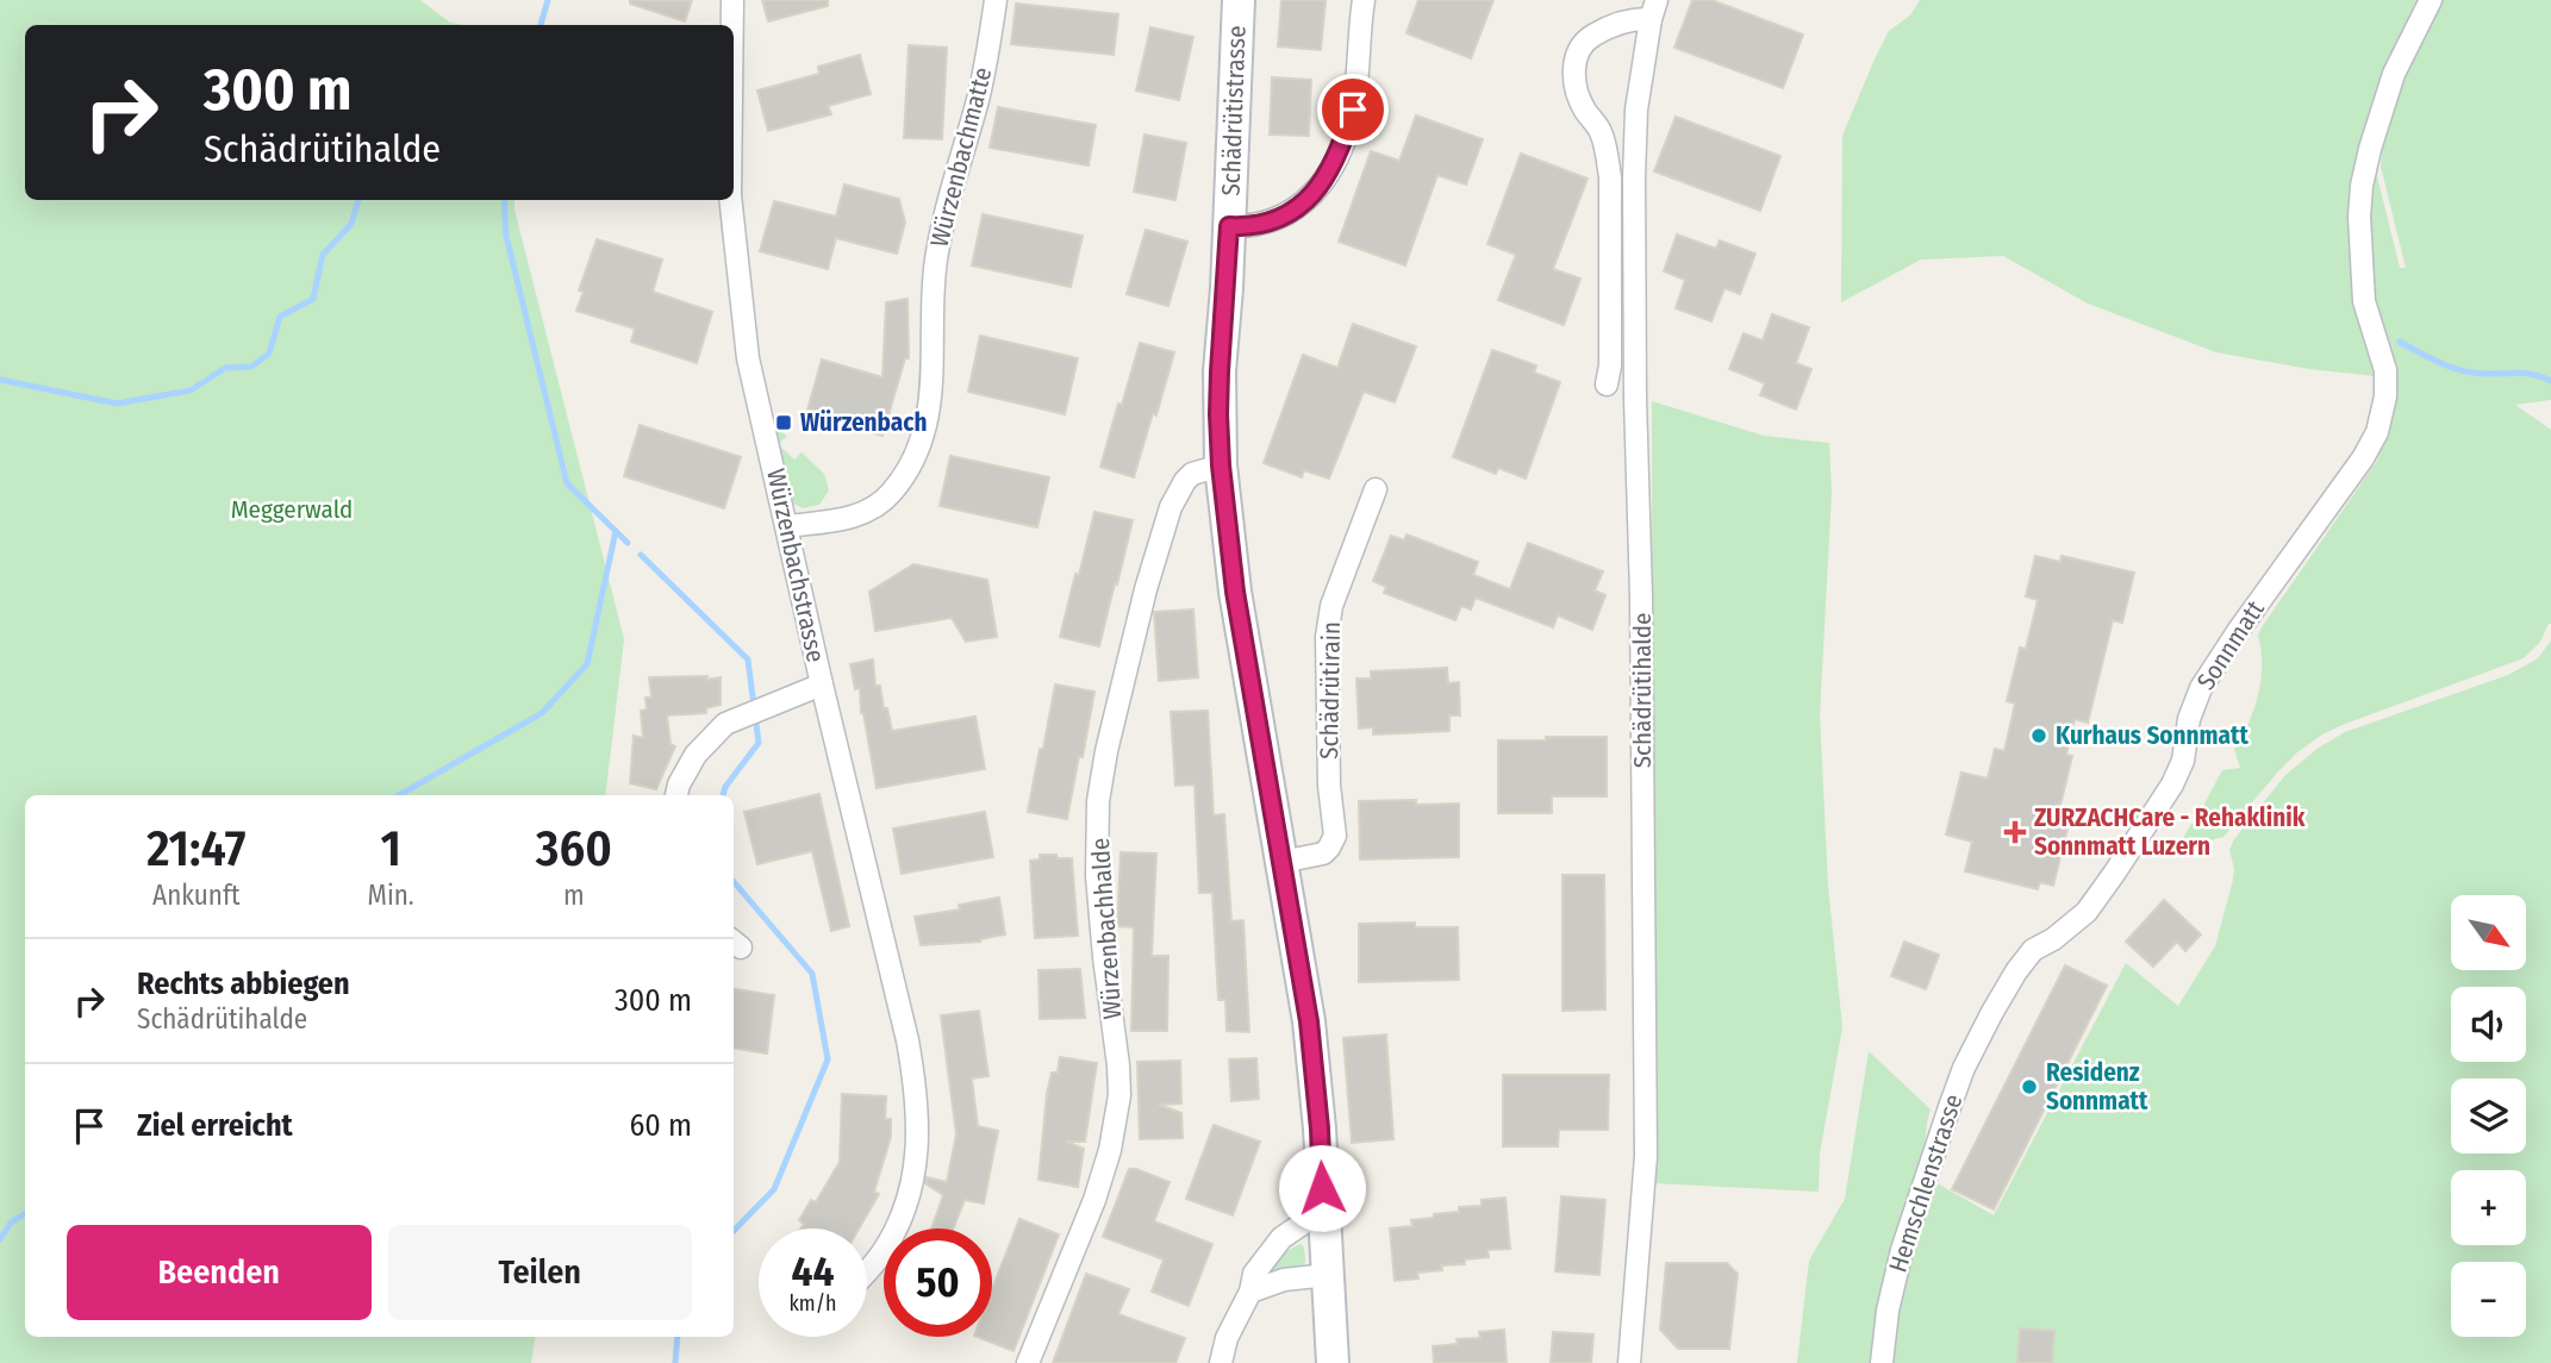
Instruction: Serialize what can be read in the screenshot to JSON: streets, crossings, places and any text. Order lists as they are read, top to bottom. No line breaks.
{"streets":{"main road":["Schädrütistrasse"],"street":["Würzenbachmatte","Würzenbachstrasse","Sonnmatt","Schädrütirain","Schädrütihalde","Würzenbachhalde","Hemschlenstrasse"]},"crossings":[["Schädrütistrasse","Schädrütirain"],["Schädrütistrasse","Würzenbachhalde"],["Würzenbachmatte","Würzenbachstrasse"],["Sonnmatt","Hemschlenstrasse"]],"parks":["Meggerwald"],"places":{"transit":["Würzenbach"],"other":["Kurhaus Sonnmatt","Residenz Sonnmatt"],"health":["ZURZACHCare - Rehaklinik Sonnmatt Luzern"]},"north":"bottom right","page":{"turn":["300 m","Schädrütihalde"],"eta":["21:47","Ankunft","1","Min.","360","m"],"map_buttons":["+","−"],"list":[{"name":"Rechts abbiegen","note":"Schädrütihalde","value":"300 m"},{"name":"Ziel erreicht","value":"60 m"}],"buttons":["Beenden","Teilen"],"speed":"44 km/h","limit":"50"}}
